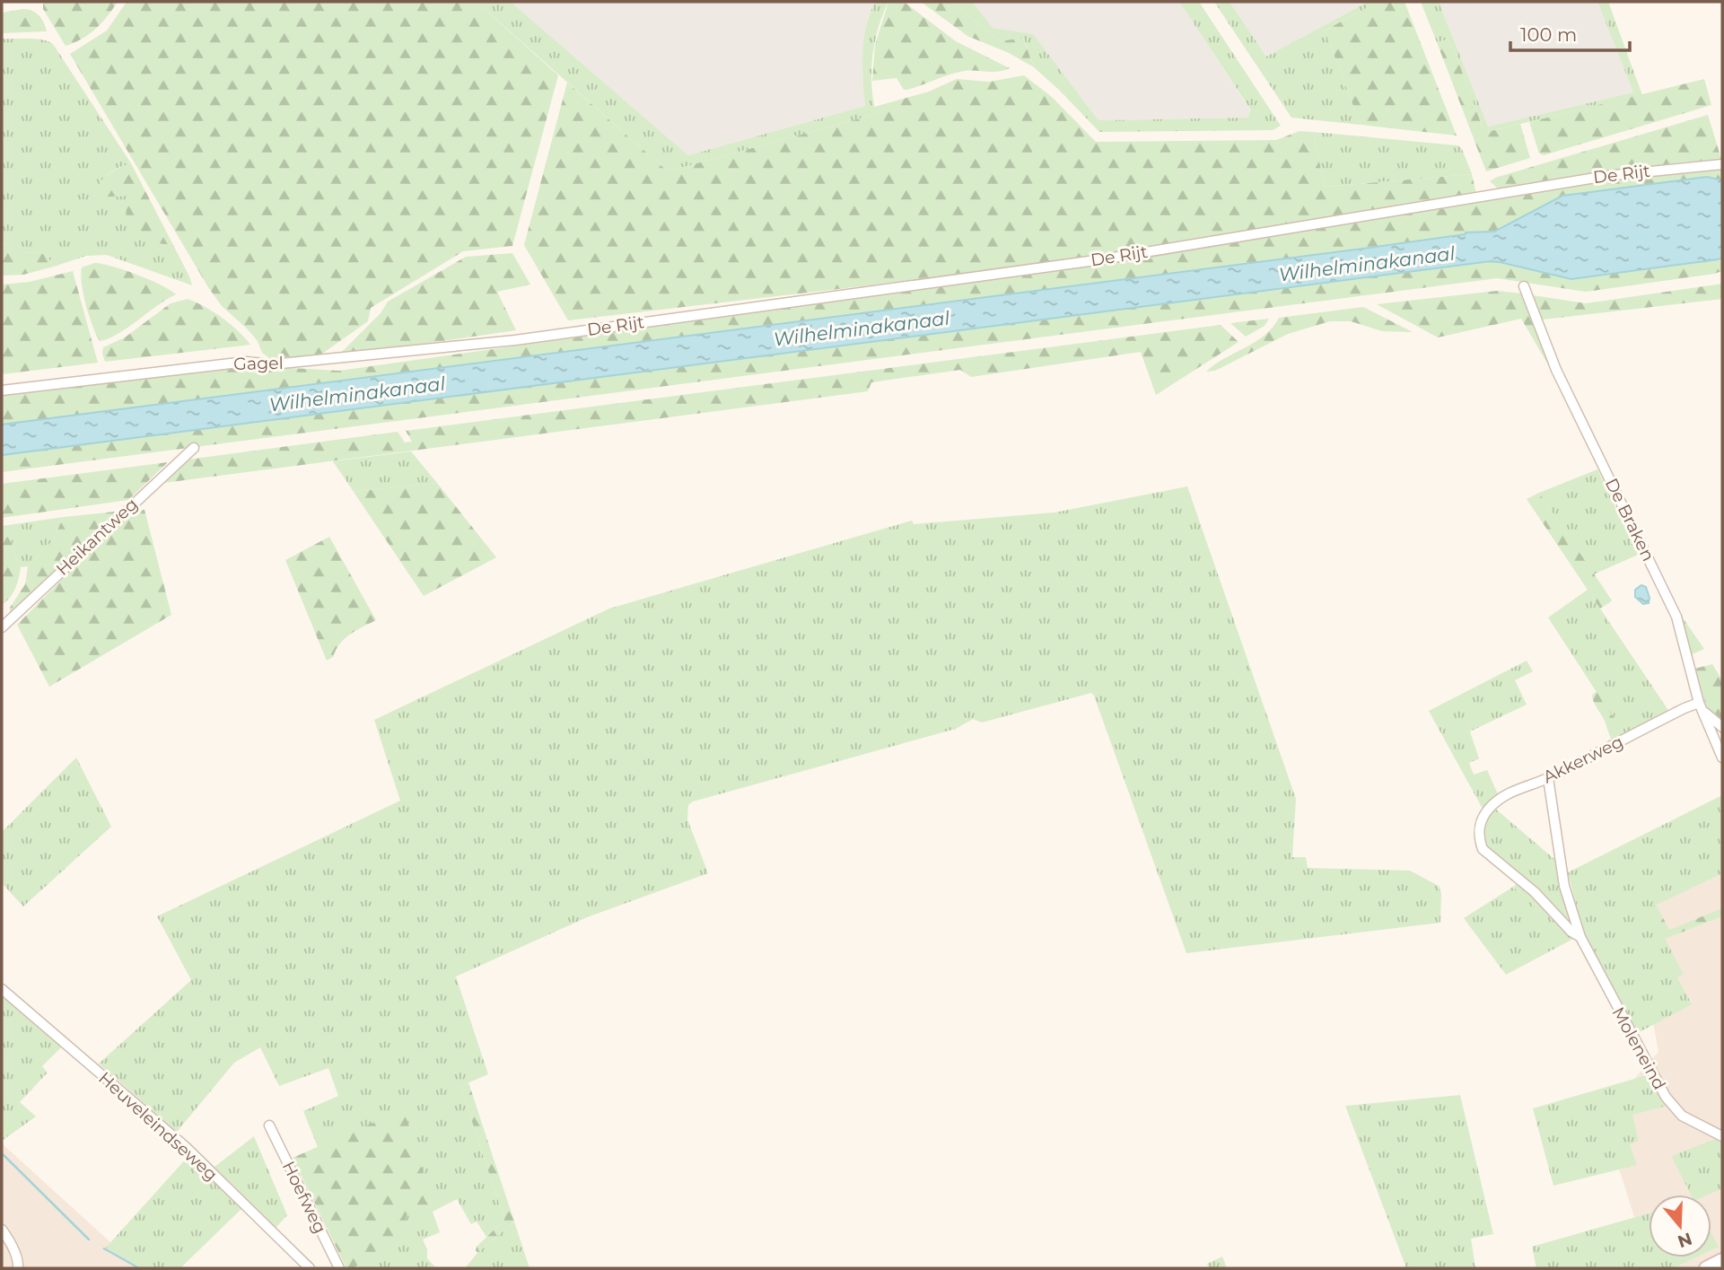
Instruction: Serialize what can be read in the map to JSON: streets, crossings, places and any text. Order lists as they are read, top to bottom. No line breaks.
{"streets":{"street":["De Rijt","Gagel","De Braken","Heikantweg","Akkerweg","Moleneind","Heuveleindseweg","Hoefweg"]},"crossings":[["De Rijt","Gagel"],["De Braken","Akkerweg"],["Akkerweg","Moleneind"]],"water":["Wilhelminakanaal"],"scale_bar":"100 m","north":"bottom"}
